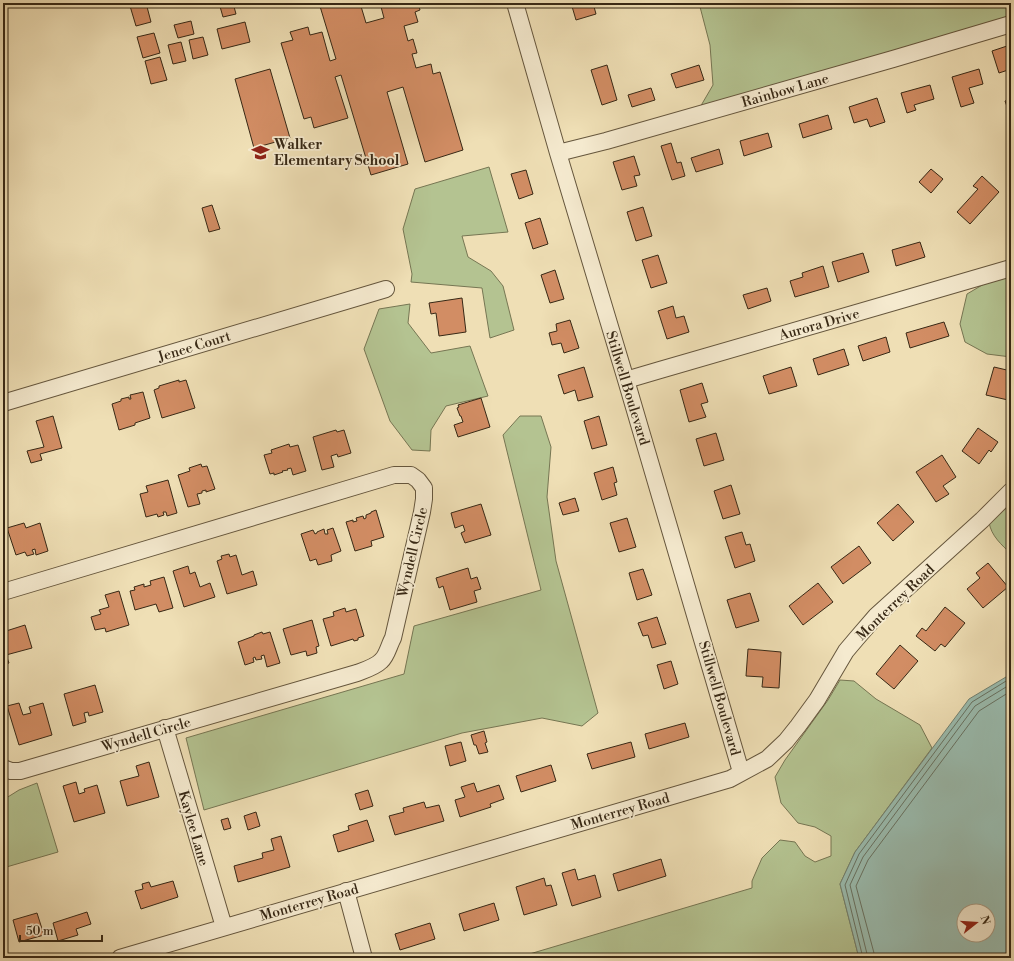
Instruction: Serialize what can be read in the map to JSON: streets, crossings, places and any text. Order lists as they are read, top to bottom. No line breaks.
{"streets":{"street":["Rainbow Lane","Aurora Drive","Jenee Court","Stillwell Boulevard","Wyndell Circle","Monterrey Road","Kaylee Lane"]},"crossings":[["Rainbow Lane","Stillwell Boulevard"],["Aurora Drive","Stillwell Boulevard"],["Stillwell Boulevard","Monterrey Road"],["Wyndell Circle","Kaylee Lane"],["Monterrey Road","Kaylee Lane"]],"places":{"school or university":["Walker Elementary School"]},"scale_bar":"50 m","north":"right"}
